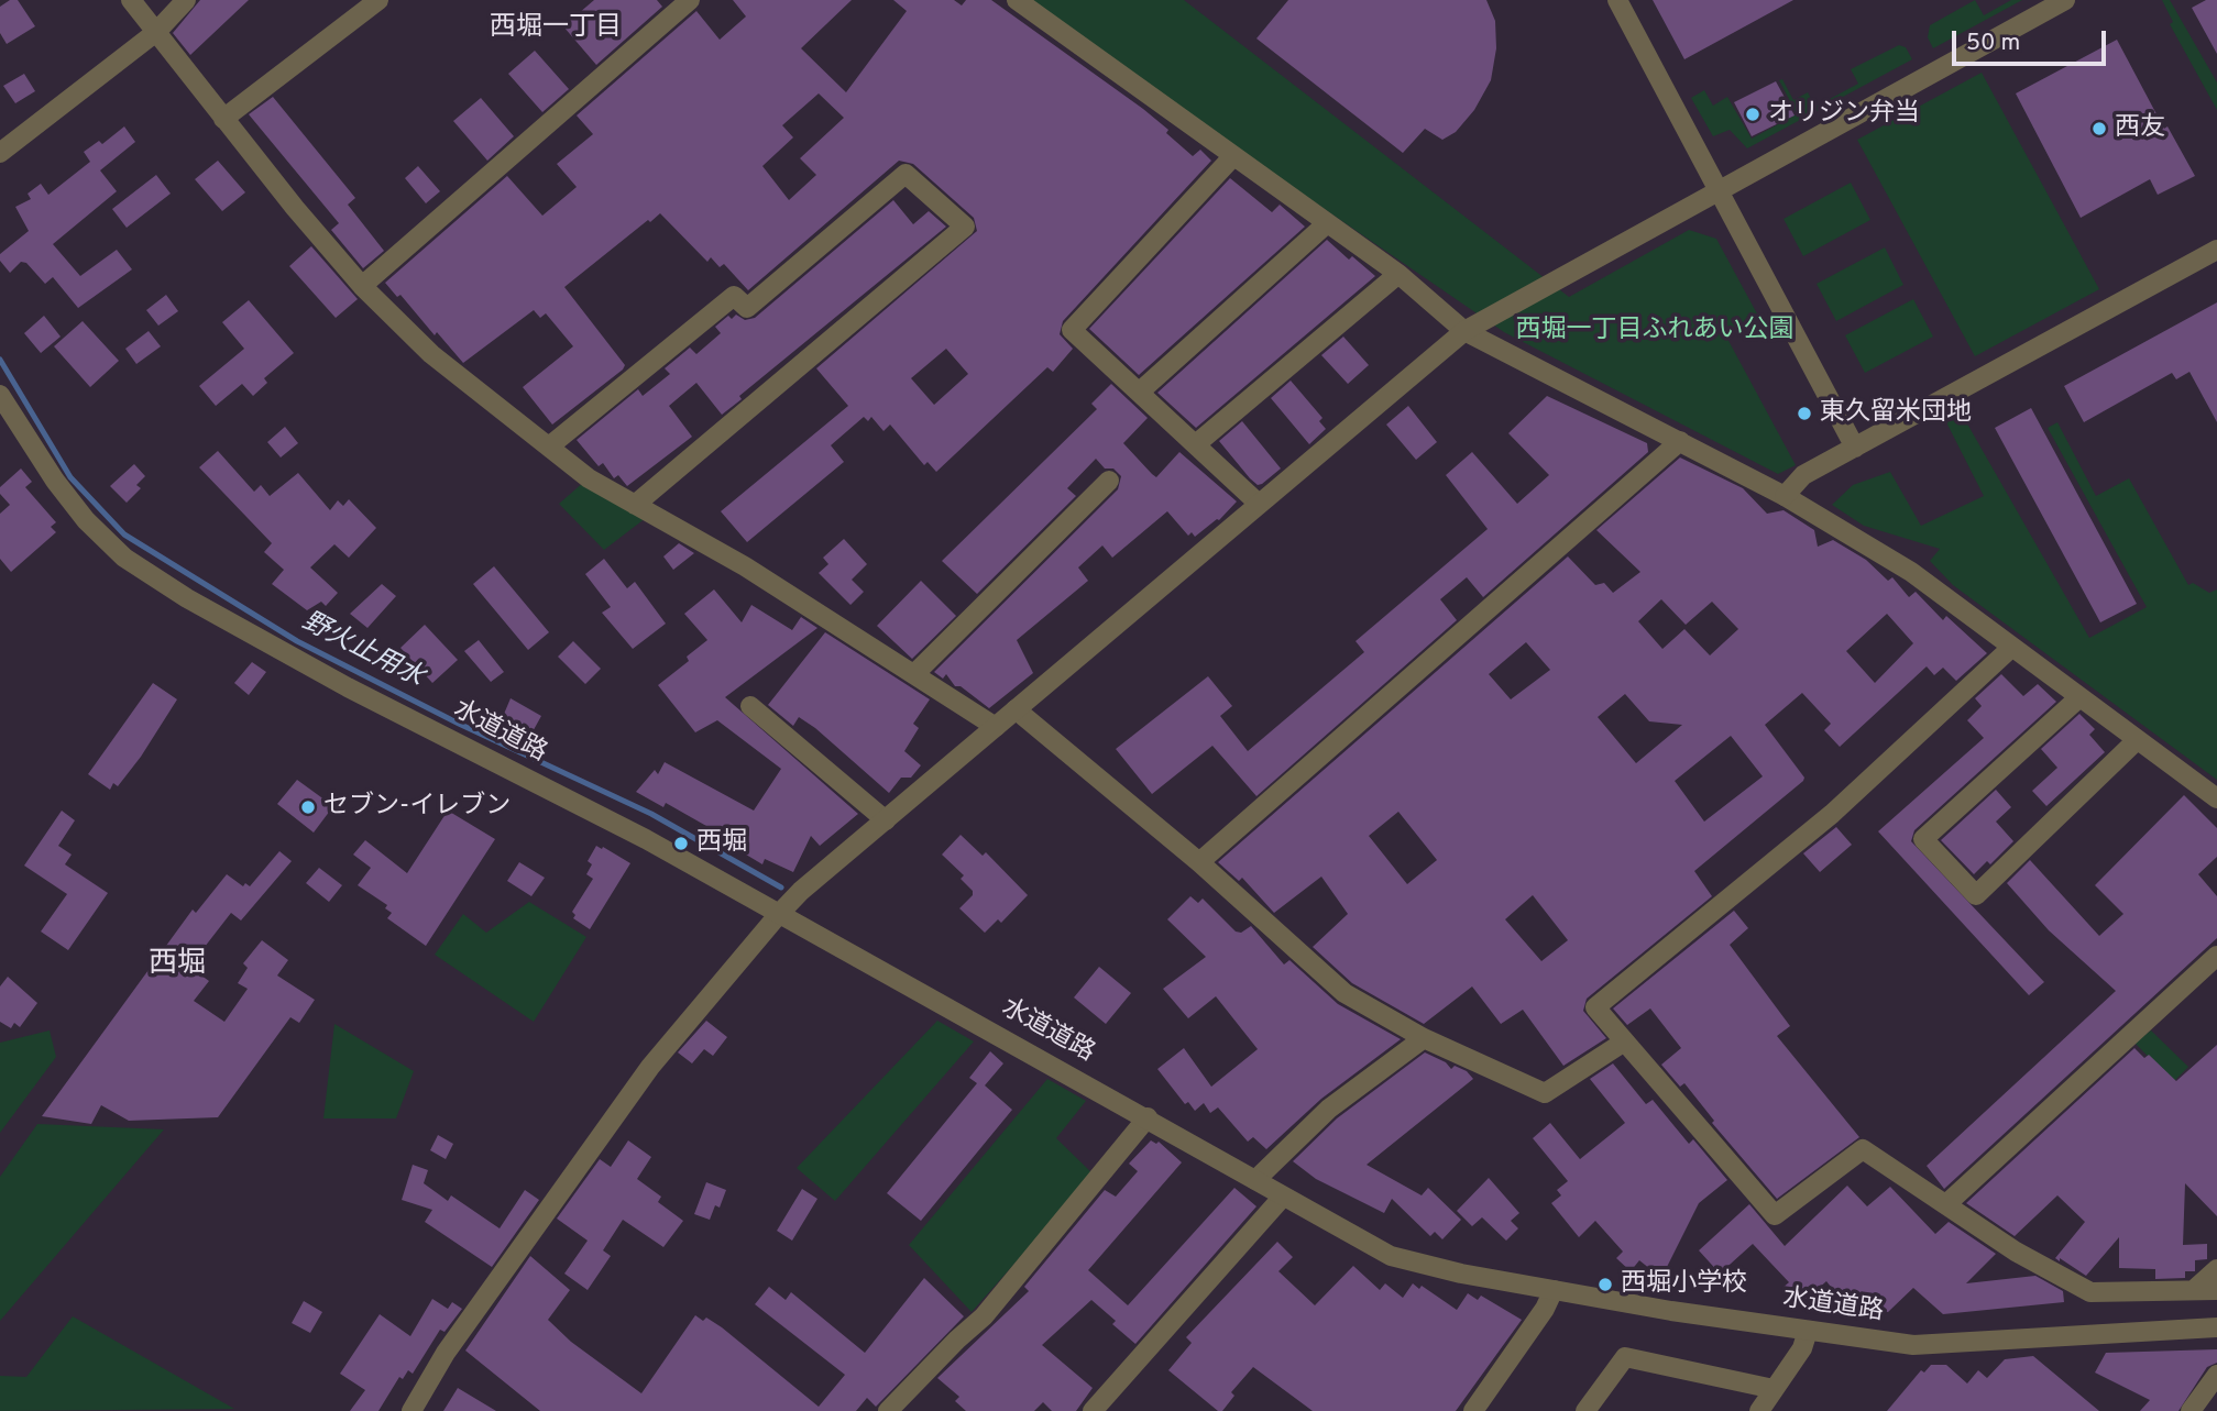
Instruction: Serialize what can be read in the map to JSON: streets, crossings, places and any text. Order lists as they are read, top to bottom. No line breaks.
{"streets":{"street":["水道道路"]},"districts":["西堀一丁目","西堀"],"water":["野火止用水"],"parks":["西堀一丁目ふれあい公園"],"places":["オリジン弁当","西友","東久留米団地","セブン-イレブン","西堀","西堀小学校"],"scale_bar":"50 m"}
